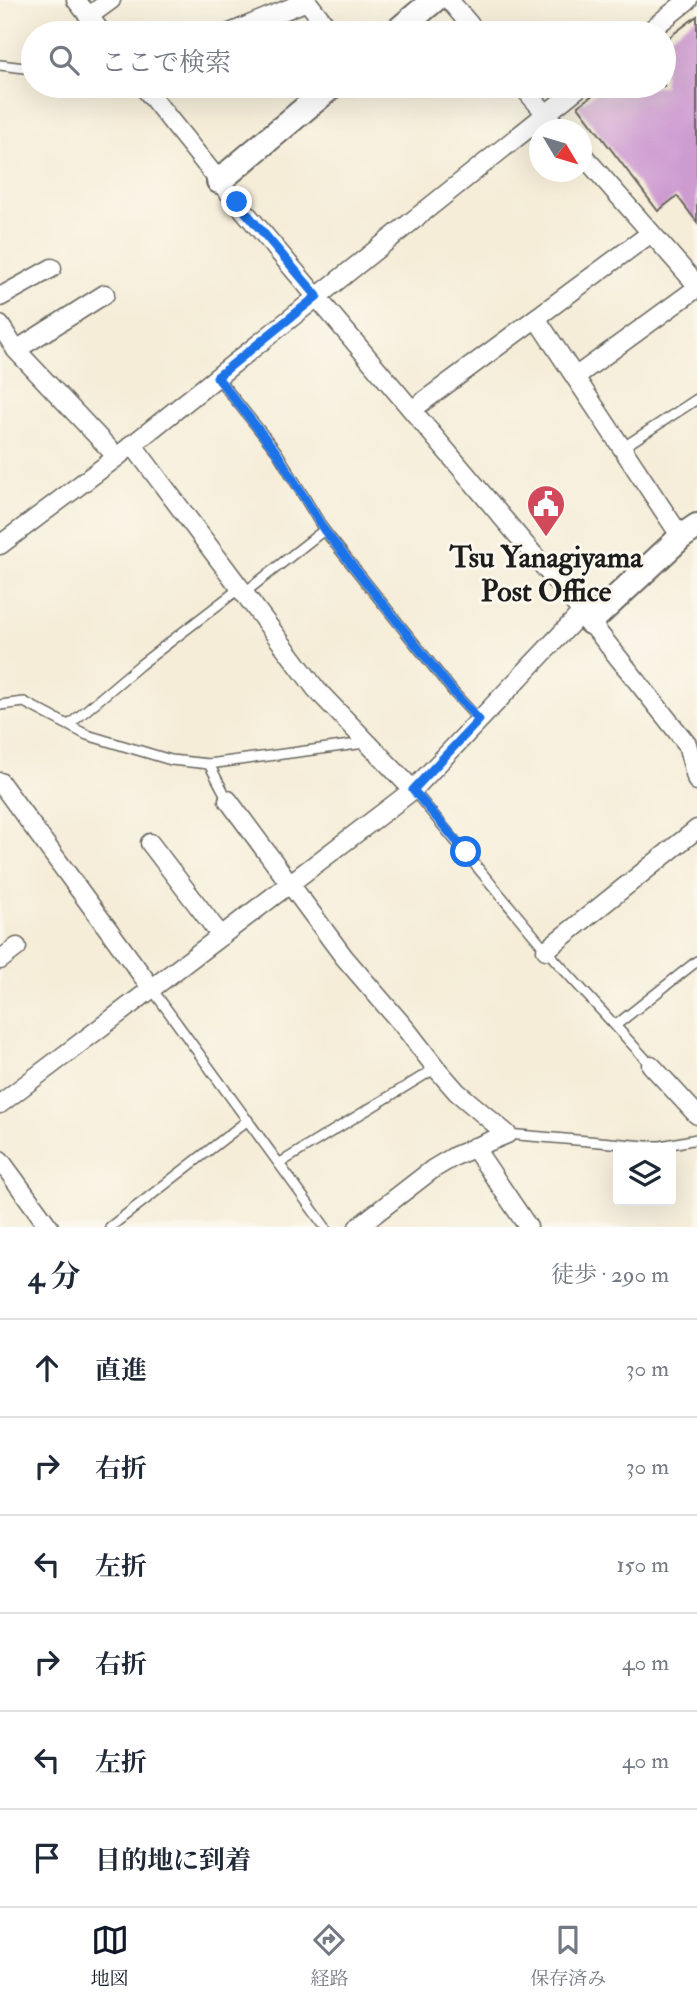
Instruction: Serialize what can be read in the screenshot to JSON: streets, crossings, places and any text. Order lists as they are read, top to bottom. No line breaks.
{"places":{"public building":["Tsu Yanagiyama Post Office"]},"north":"bottom right","page":{"search":"ここで検索","heading":["4 分","徒歩 · 290 m"],"list":[["直進","30 m"],["右折","30 m"],["左折","150 m"],["右折","40 m"],["左折","40 m"],"目的地に到着"],"nav":["地図","経路","保存済み"]}}
